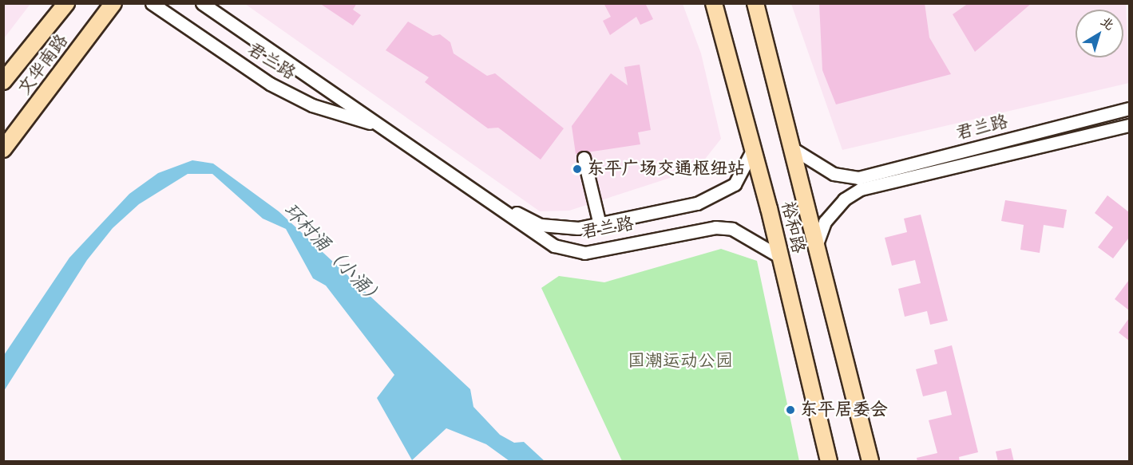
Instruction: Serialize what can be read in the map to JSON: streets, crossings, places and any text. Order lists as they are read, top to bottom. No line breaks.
{"streets":{"main road":["文华南路","裕和路"],"street":["君兰路"]},"crossings":[["君兰路","裕和路"]],"water":["环村涌（小涌）"],"parks":["国潮运动公园"],"places":["东平广场交通枢纽站","东平居委会"],"north":"top right"}
